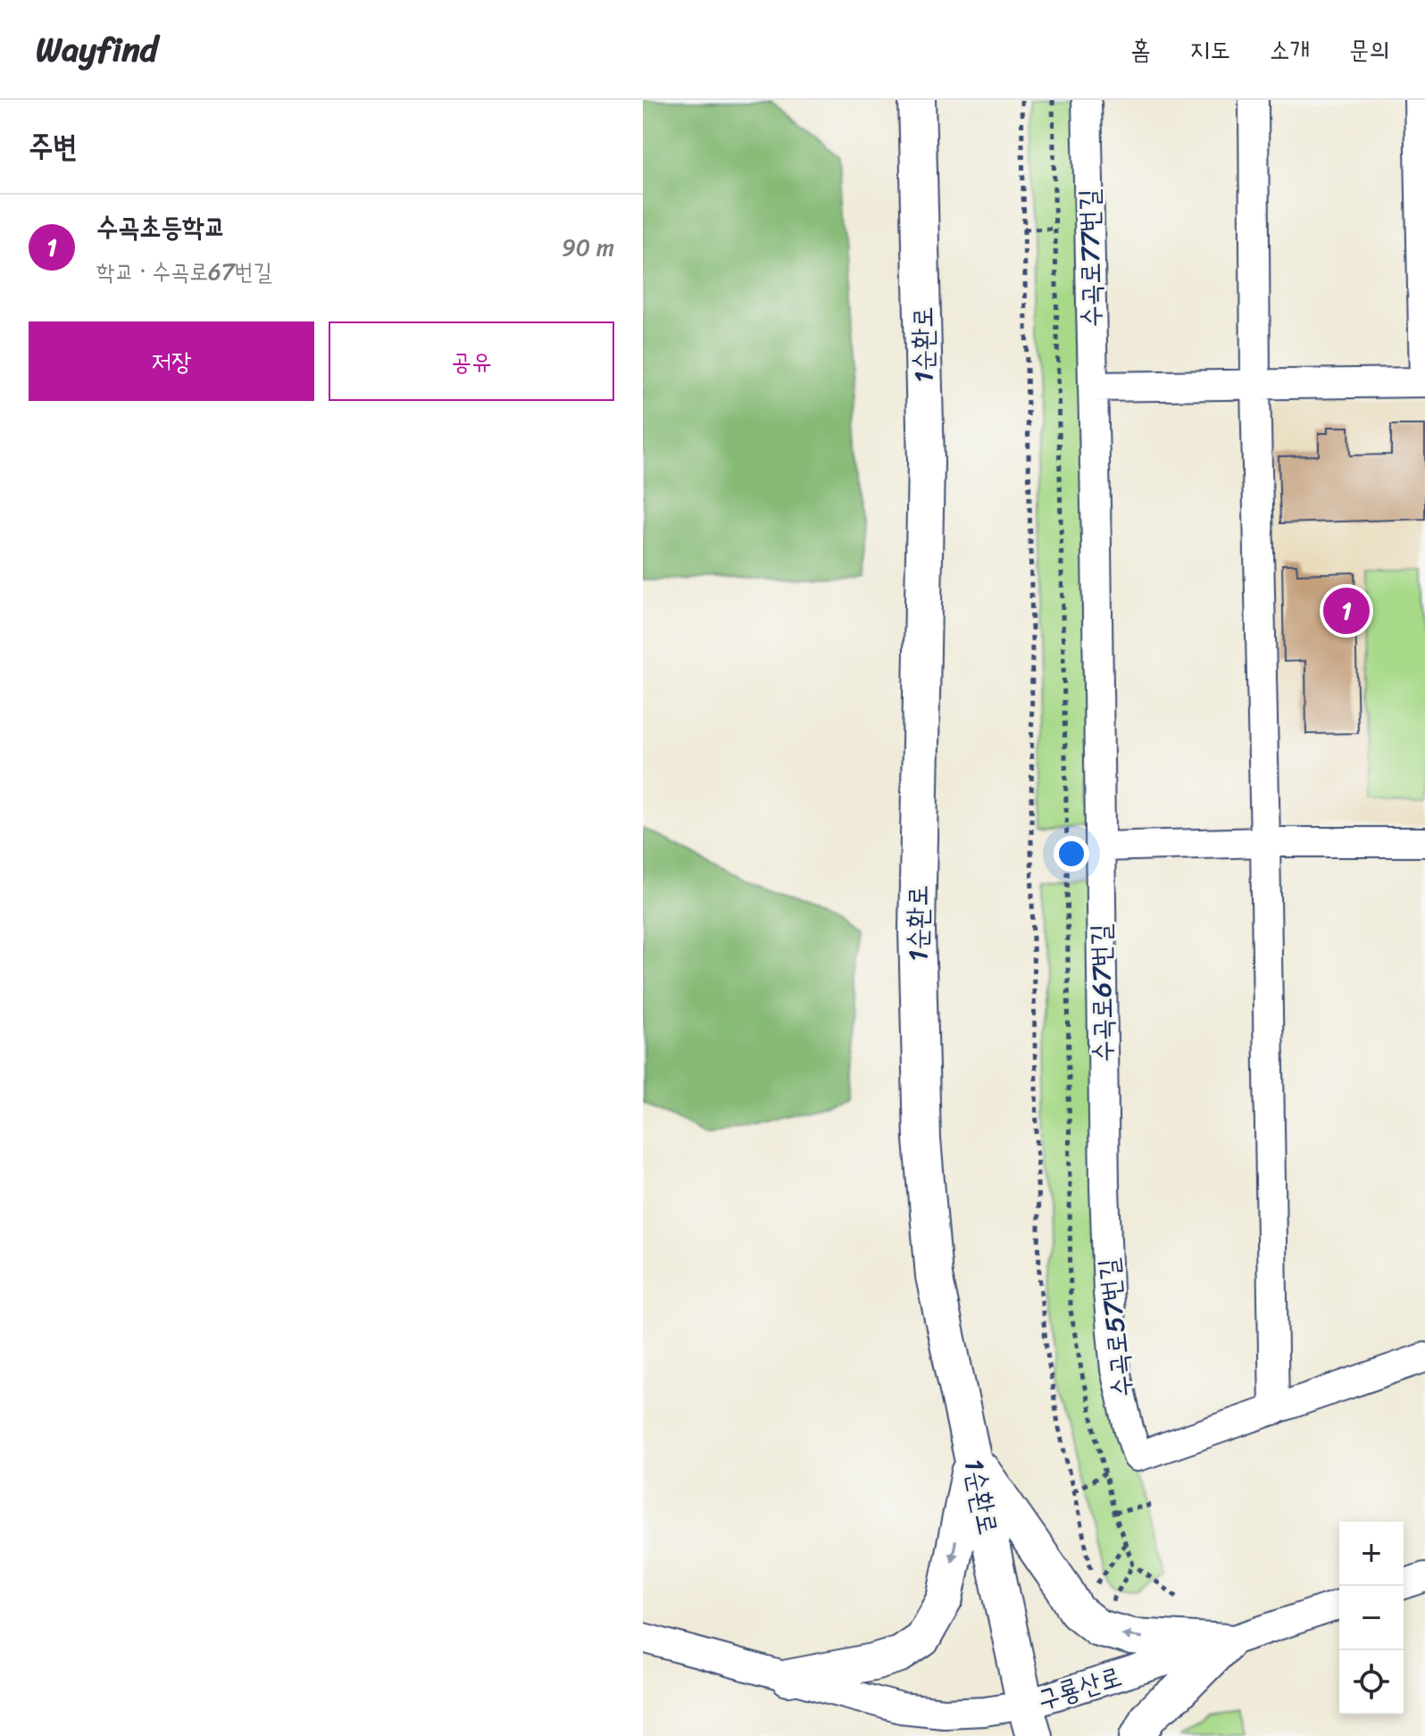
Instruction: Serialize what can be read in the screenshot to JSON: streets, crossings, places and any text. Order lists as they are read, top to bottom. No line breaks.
{"streets":{"main road":["1순환로"],"street":["수곡로77번길","수곡로67번길","수곡로57번길","구룡산로"]},"crossings":[["수곡로77번길","수곡로67번길"],["1순환로","구룡산로"],["수곡로67번길","수곡로57번길"]],"page":{"header":"Wayfind","nav":["홈","지도","소개","문의"],"heading":"주변","list":[{"mark":"1","name":"수곡초등학교","note":"학교 · 수곡로67번길","value":"90 m"}],"buttons":["저장","공유"],"pins":"1","map_buttons":["+","−"]}}
